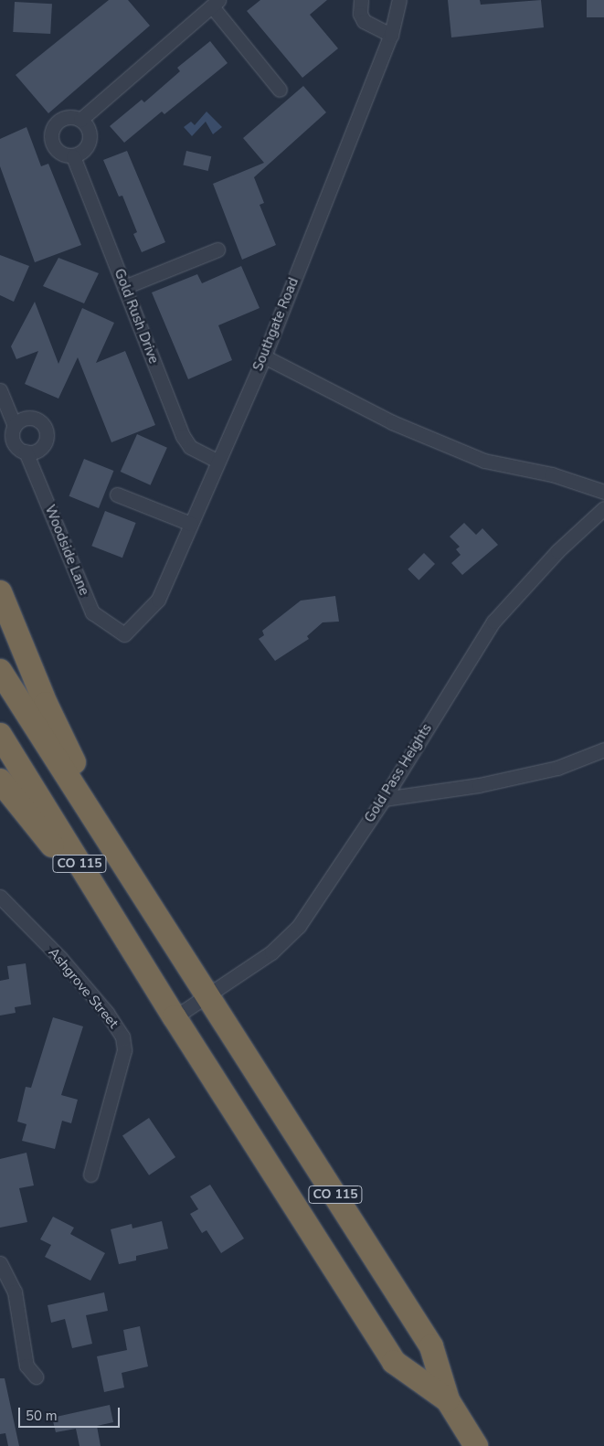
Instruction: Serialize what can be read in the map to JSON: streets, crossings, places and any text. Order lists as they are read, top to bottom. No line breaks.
{"streets":{"highway":["CO 115"],"street":["Gold Rush Drive","Southgate Road","Woodside Lane","Gold Pass Heights","Ashgrove Street"]},"crossings":[["Gold Rush Drive","Southgate Road"],["Southgate Road","Woodside Lane"],["Gold Pass Heights","CO 115"]],"scale_bar":"50 m"}
